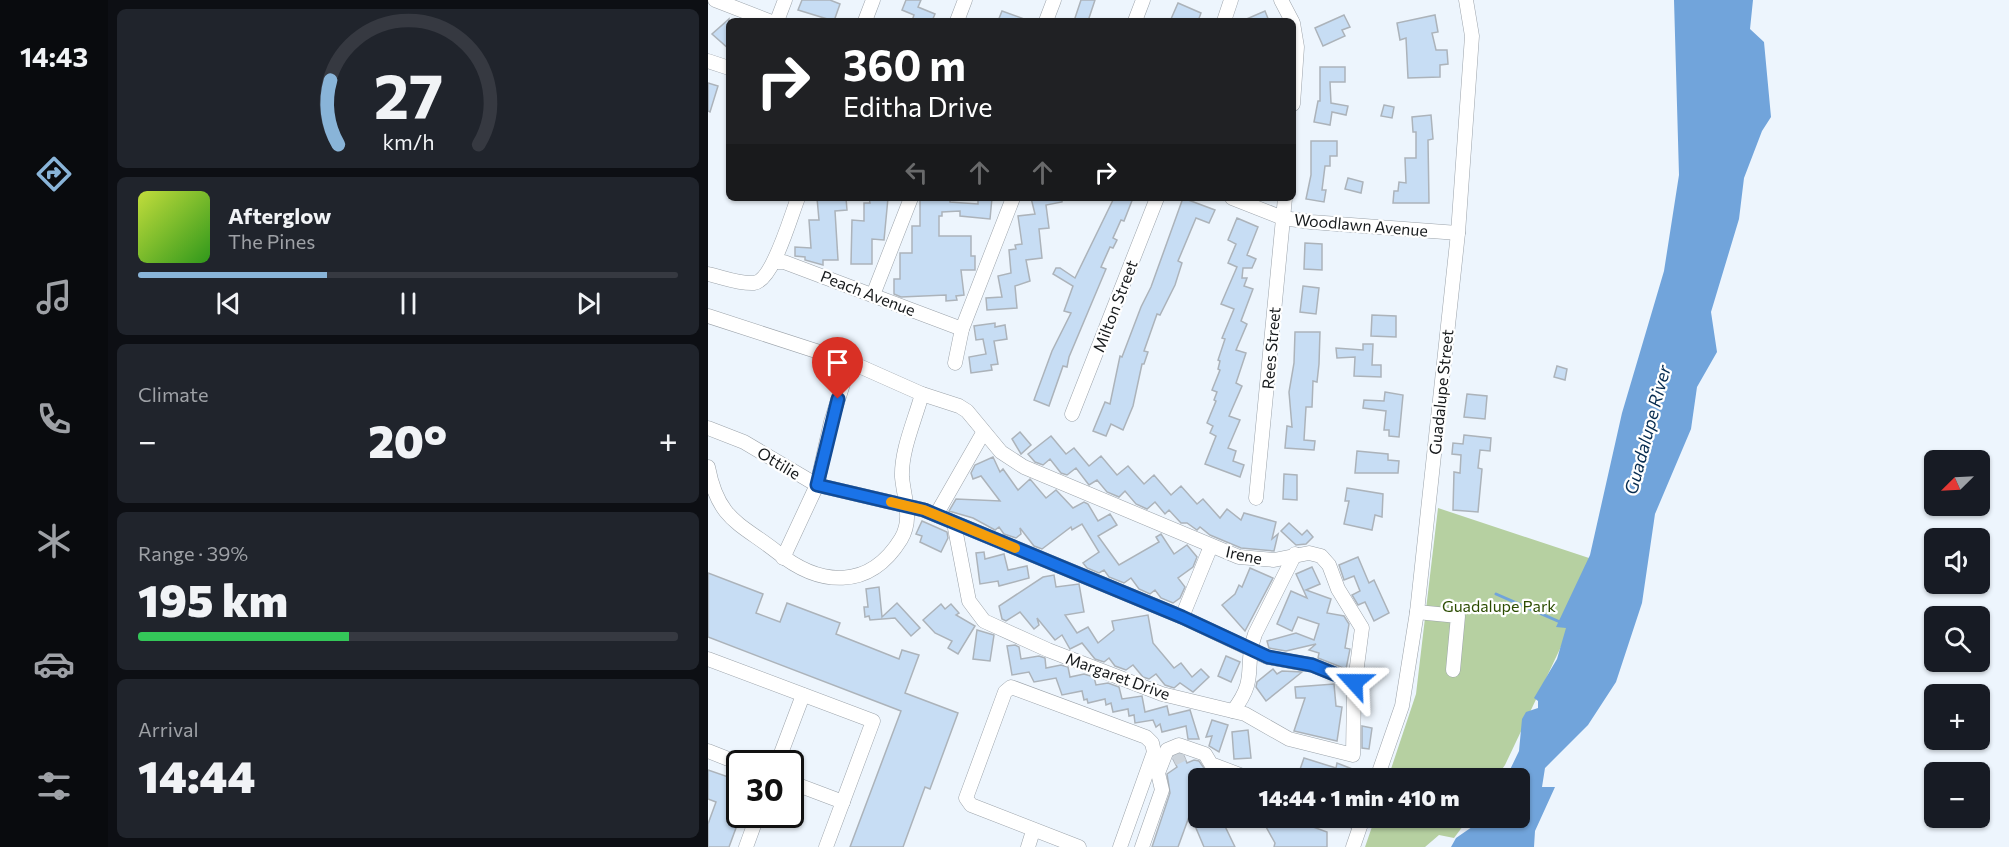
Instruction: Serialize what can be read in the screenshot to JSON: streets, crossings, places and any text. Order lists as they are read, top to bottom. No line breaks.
{"streets":{"street":["Woodlawn Avenue","Peach Avenue","Milton Street","Rees Street","Guadalupe Street","Ottilie","Irene","Margaret Drive"]},"crossings":[["Woodlawn Avenue","Rees Street"],["Woodlawn Avenue","Guadalupe Street"],["Ottilie","Irene"],["Ottilie","Margaret Drive"],["Irene","Margaret Drive"]],"water":["Guadalupe River"],"parks":["Guadalupe Park"],"north":"bottom left","page":{"tabs":"14:43","turn":["360 m","Editha Drive"],"song":["Afterglow","The Pines"],"tile":["Climate",["Range · 39%","195 km"],["Arrival","14:44"]],"heat":["−","20°","+"],"map_buttons":["+","−"],"limit":"30","trip":"14:44 · 1 min · 410 m","gauge":["27","km/h"]}}
